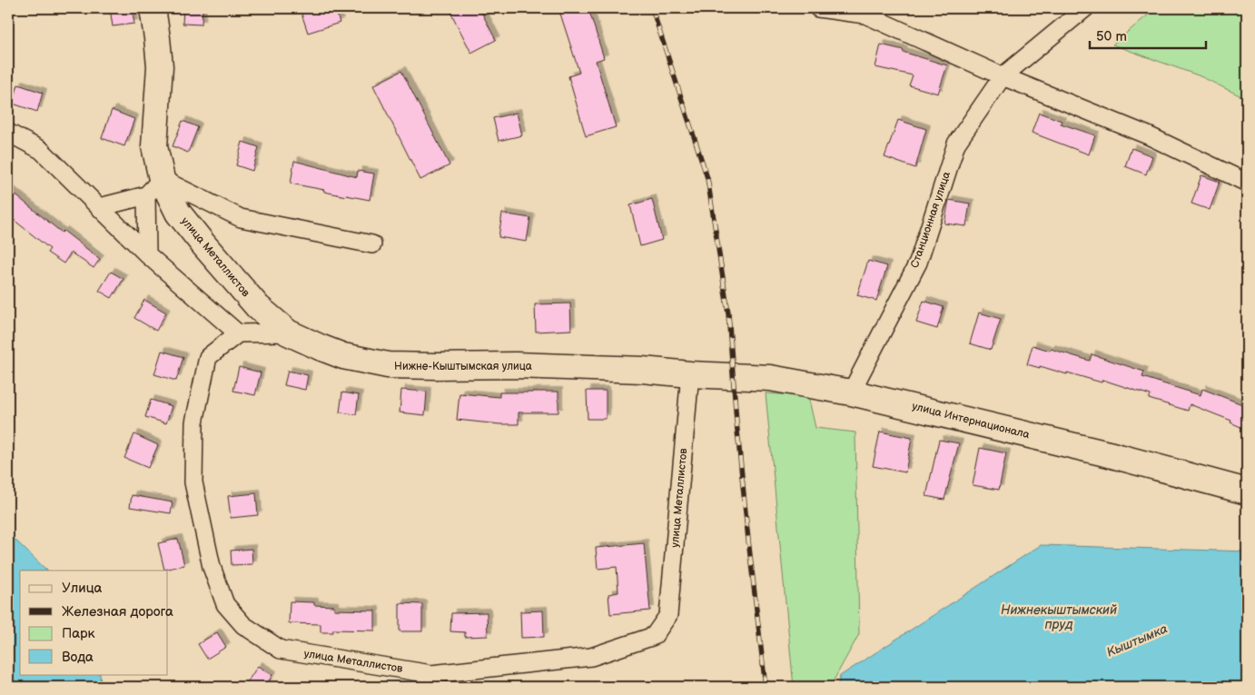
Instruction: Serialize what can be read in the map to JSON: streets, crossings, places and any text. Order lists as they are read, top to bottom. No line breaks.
{"streets":{"main road":["улица Металлистов","Нижне-Кыштымская улица","улица Интернационала"],"street":["Станционная улица"]},"crossings":[["Станционная улица","улица Интернационала"],["улица Металлистов","Нижне-Кыштымская улица"],["улица Металлистов","улица Интернационала"],["Нижне-Кыштымская улица","улица Интернационала"]],"water":["Нижнекыштымский пруд","Кыштымка"],"legend":["Улица","Железная дорога","Парк","Вода"],"scale_bar":"50 m"}
